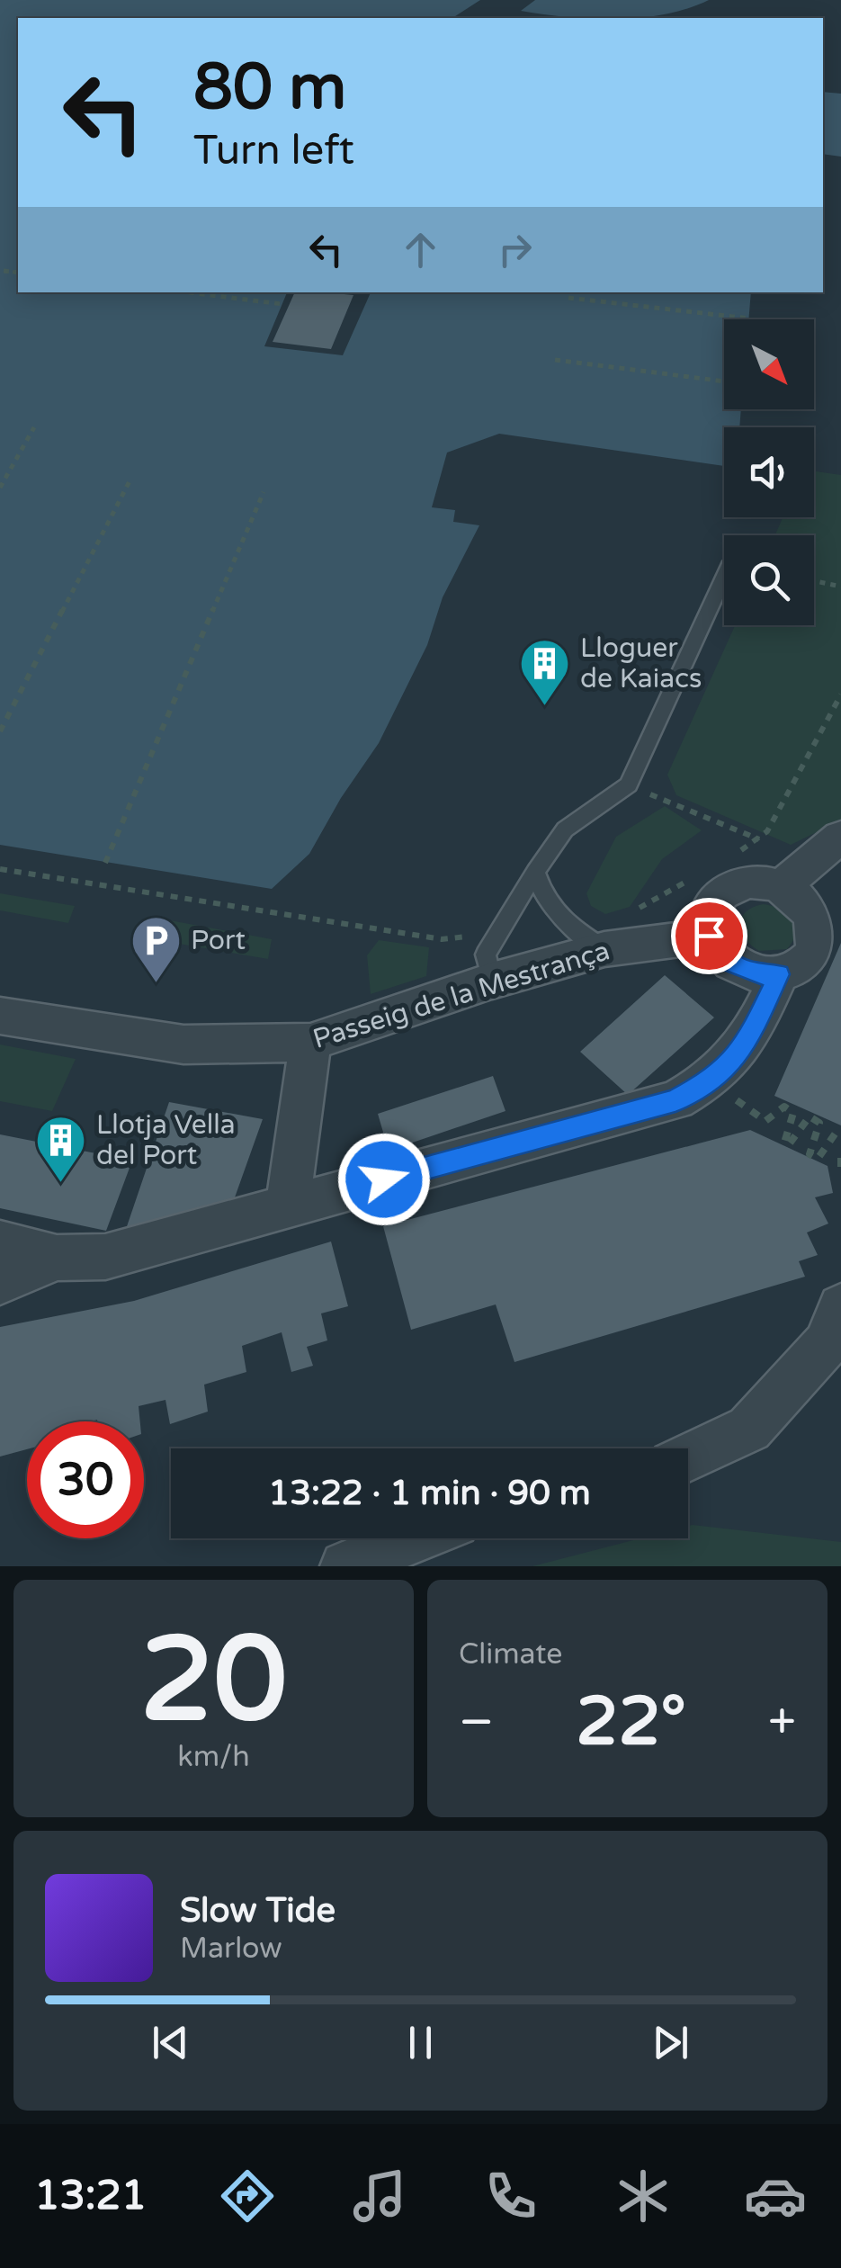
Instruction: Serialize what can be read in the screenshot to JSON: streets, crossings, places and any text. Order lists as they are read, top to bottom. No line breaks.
{"streets":{"street":["Passeig de la Mestrança"]},"places":{"building":["Lloguer de Kaiacs","Llotja Vella del Port"],"parking":["Port"]},"north":"bottom right","page":{"turn":["80 m","Turn left"],"limit":"30","trip":"13:22 · 1 min · 90 m","tile":[["20","km/h"],"Climate"],"heat":["−","22°","+"],"song":["Slow Tide","Marlow"],"tabs":"13:21"}}
